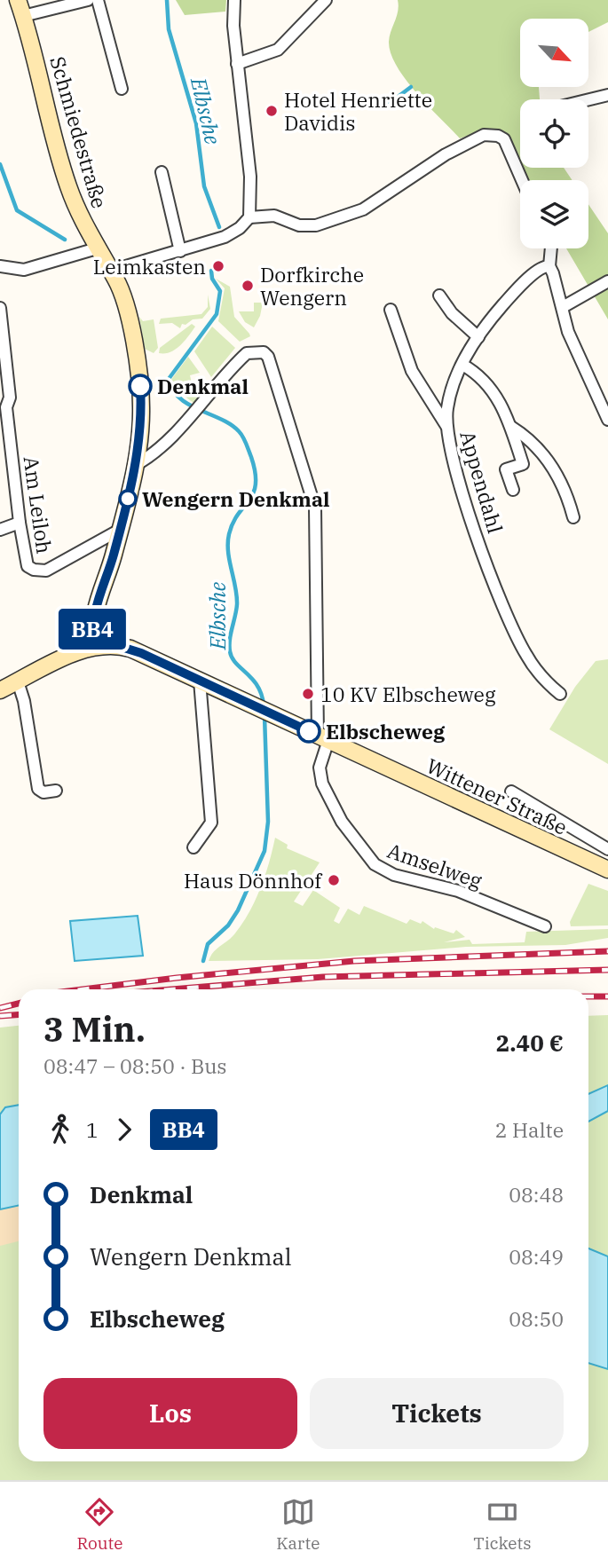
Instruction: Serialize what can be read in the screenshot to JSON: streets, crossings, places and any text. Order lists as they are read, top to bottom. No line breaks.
{"streets":{"main road":["Schmiedestraße","Wittener Straße"],"street":["Appendahl","Am Leiloh","Amselweg"]},"crossings":[["Schmiedestraße","Am Leiloh"],["Schmiedestraße","Wittener Straße"],["Wittener Straße","Amselweg"]],"water":["Elbsche"],"places":["Hotel Henriette Davidis","Leimkasten","Dorfkirche Wengern","Denkmal","Wengern Denkmal","10 KV Elbscheweg","Elbscheweg","Haus Dönnhof"],"lines":["bus line BB4"],"north":"bottom right","page":{"on_map":"BB4","heading":["3 Min.","08:47 – 08:50 · Bus","2.40 €"],"legs":["1","BB4","2 Halte"],"list":[{"name":"Denkmal","value":"08:48"},{"name":"Wengern Denkmal","value":"08:49"},{"name":"Elbscheweg","value":"08:50"}],"buttons":["Los","Tickets"],"tabs":["Route","Karte","Tickets"]}}
